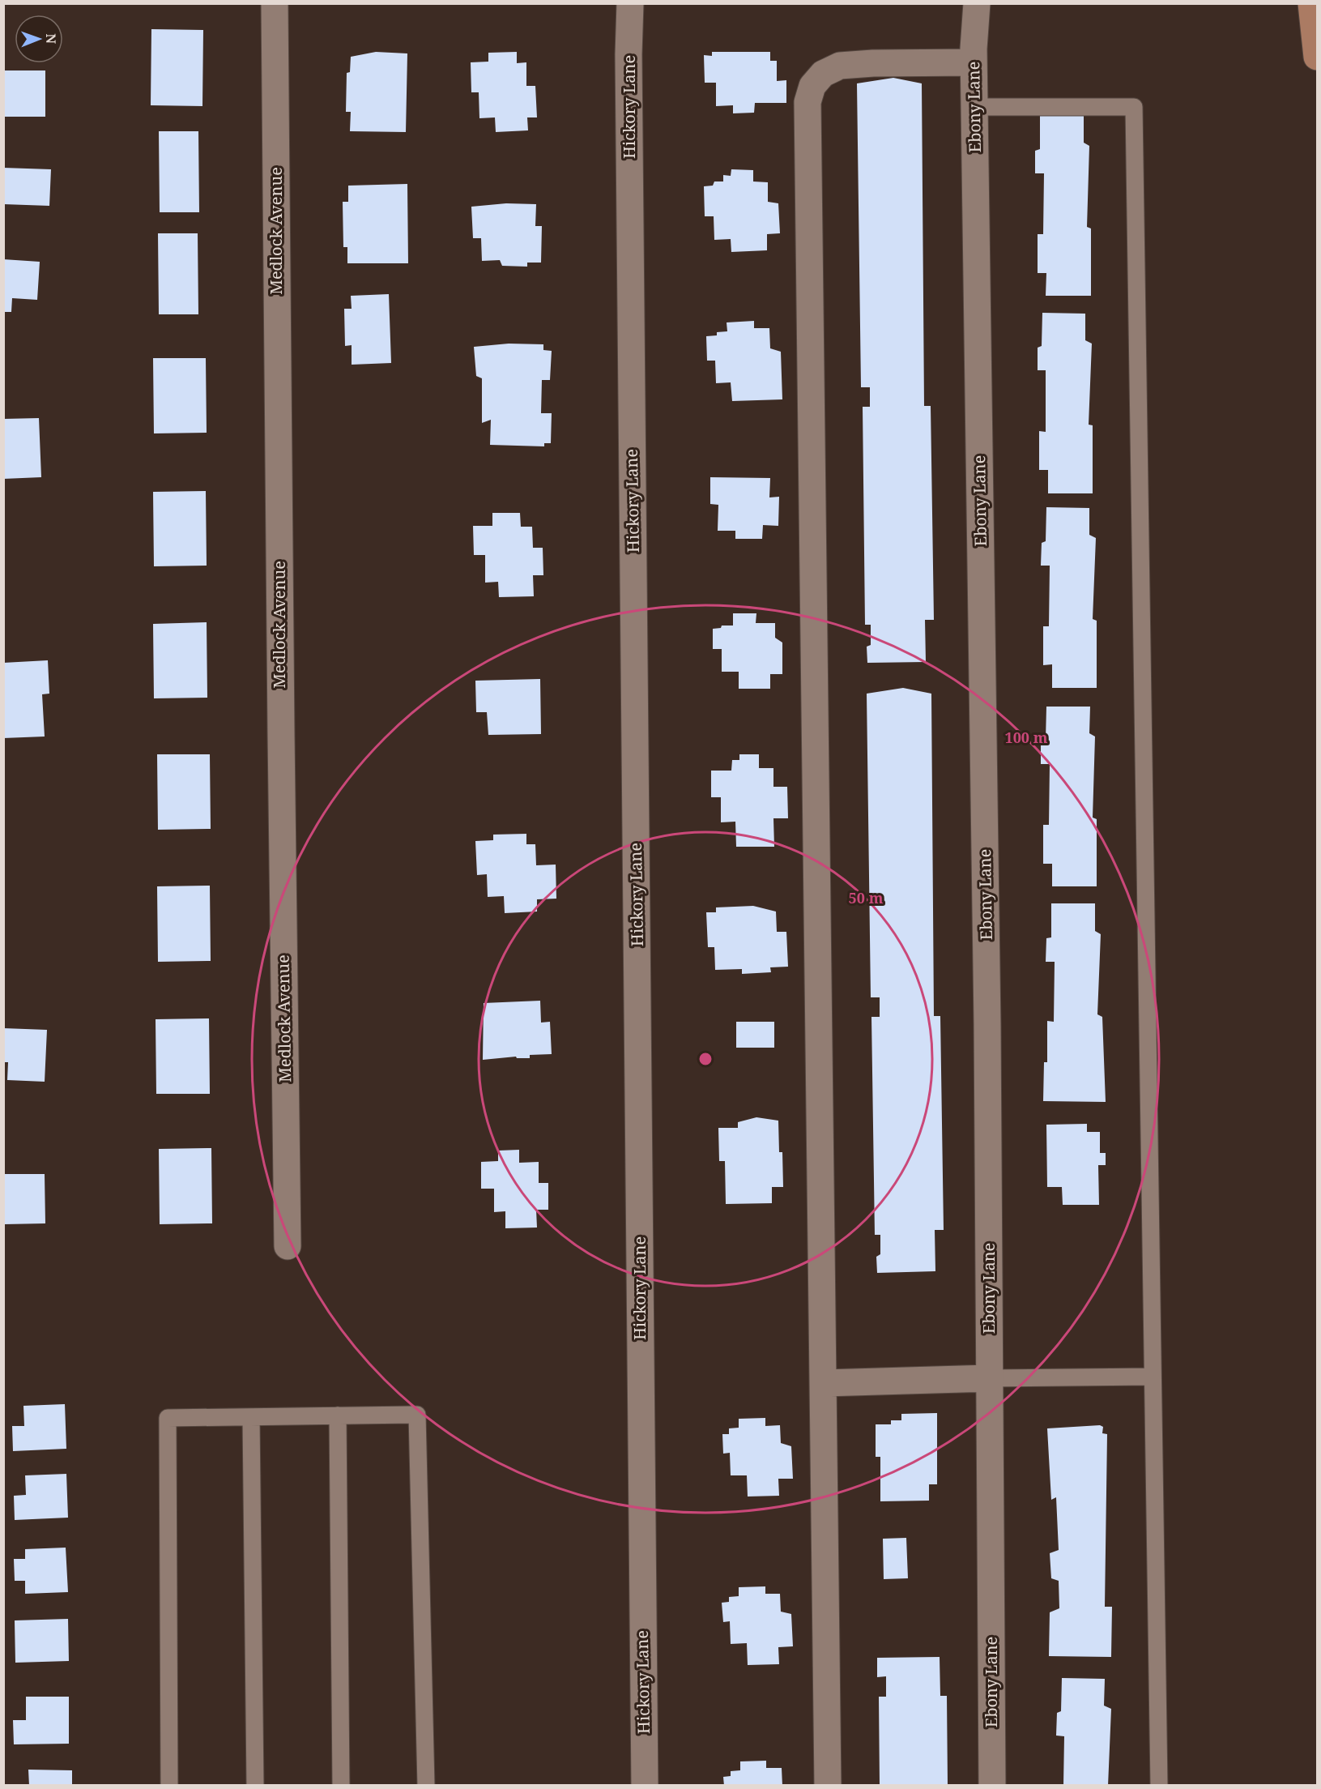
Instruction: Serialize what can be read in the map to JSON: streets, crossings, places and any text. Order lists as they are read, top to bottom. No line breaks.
{"streets":{"street":["Hickory Lane","Ebony Lane","Medlock Avenue"]},"north":"right","rings":["100 m","50 m"]}
